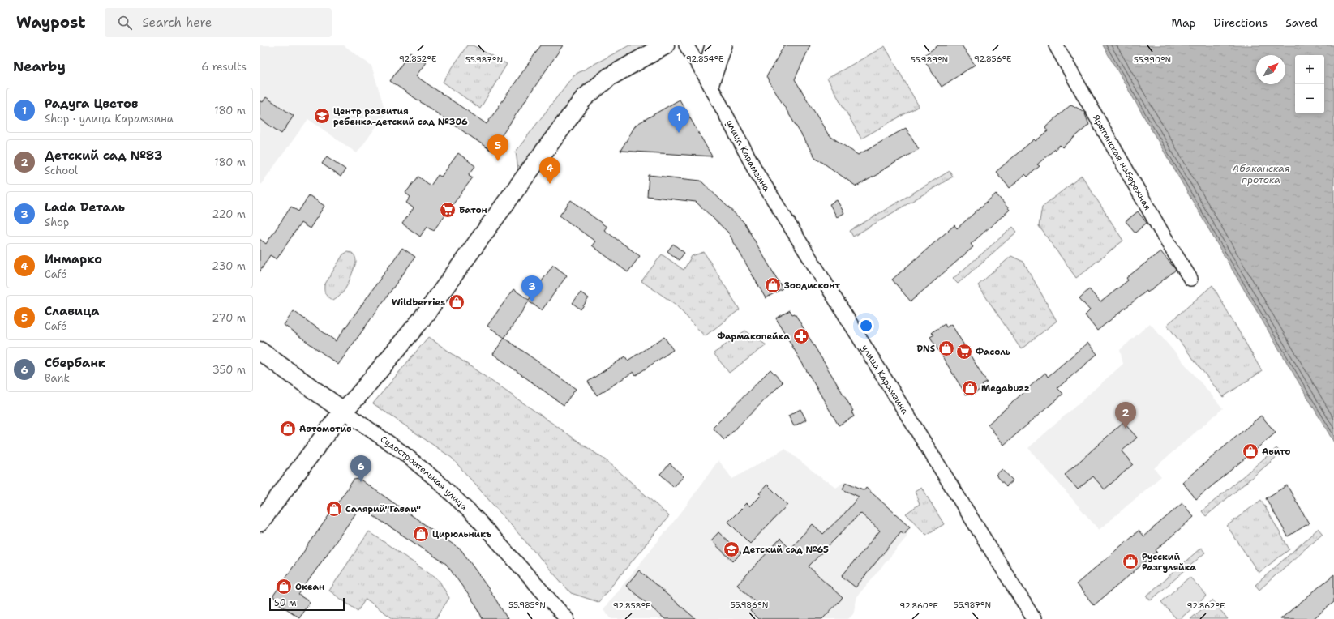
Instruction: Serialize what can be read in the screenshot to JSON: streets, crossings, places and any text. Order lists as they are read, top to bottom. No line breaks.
{"streets":{"main road":["Судостроительная улица"],"street":["улица Карамзина","Ярыгинская набережная"]},"water":["Абаканская протока"],"places":{"school or university":["Центр развития ребенка-детский сад №306","Детский сад №65"],"supermarket":["Батон","Фасоль"],"shop":["Зоодисконт","Wildberries","DNS","Megabuzz","Автомотив","Авито","Салярий\"Гаваи\"","Цирюльникъ","Русский Разгуляйка","Океан"],"pharmacy":["Фармакопейка"]},"scale_bar":"50 m","north":"top right","page":{"header":"Waypost","search":"Search here","nav":["Map","Directions","Saved"],"heading":["Nearby","6 results"],"map_buttons":["+","−"],"list":[{"mark":"1","name":"Радуга Цветов","note":"Shop · улица Карамзина","value":"180 m"},{"mark":"2","name":"Детский сад №83","note":"School","value":"180 m"},{"mark":"3","name":"Lada Dеталь","note":"Shop","value":"220 m"},{"mark":"4","name":"Инмарко","note":"Café","value":"230 m"},{"mark":"5","name":"Славица","note":"Café","value":"270 m"},{"mark":"6","name":"Сбербанк","note":"Bank","value":"350 m"}],"pins":["1","5","4","3","2","6"],"scale":"50 m"},"coordinates":["92.852°E","92.854°E","92.856°E","55.987°N","55.989°N","55.990°N","55.985°N","55.986°N","92.858°E","92.860°E","92.862°E"]}
